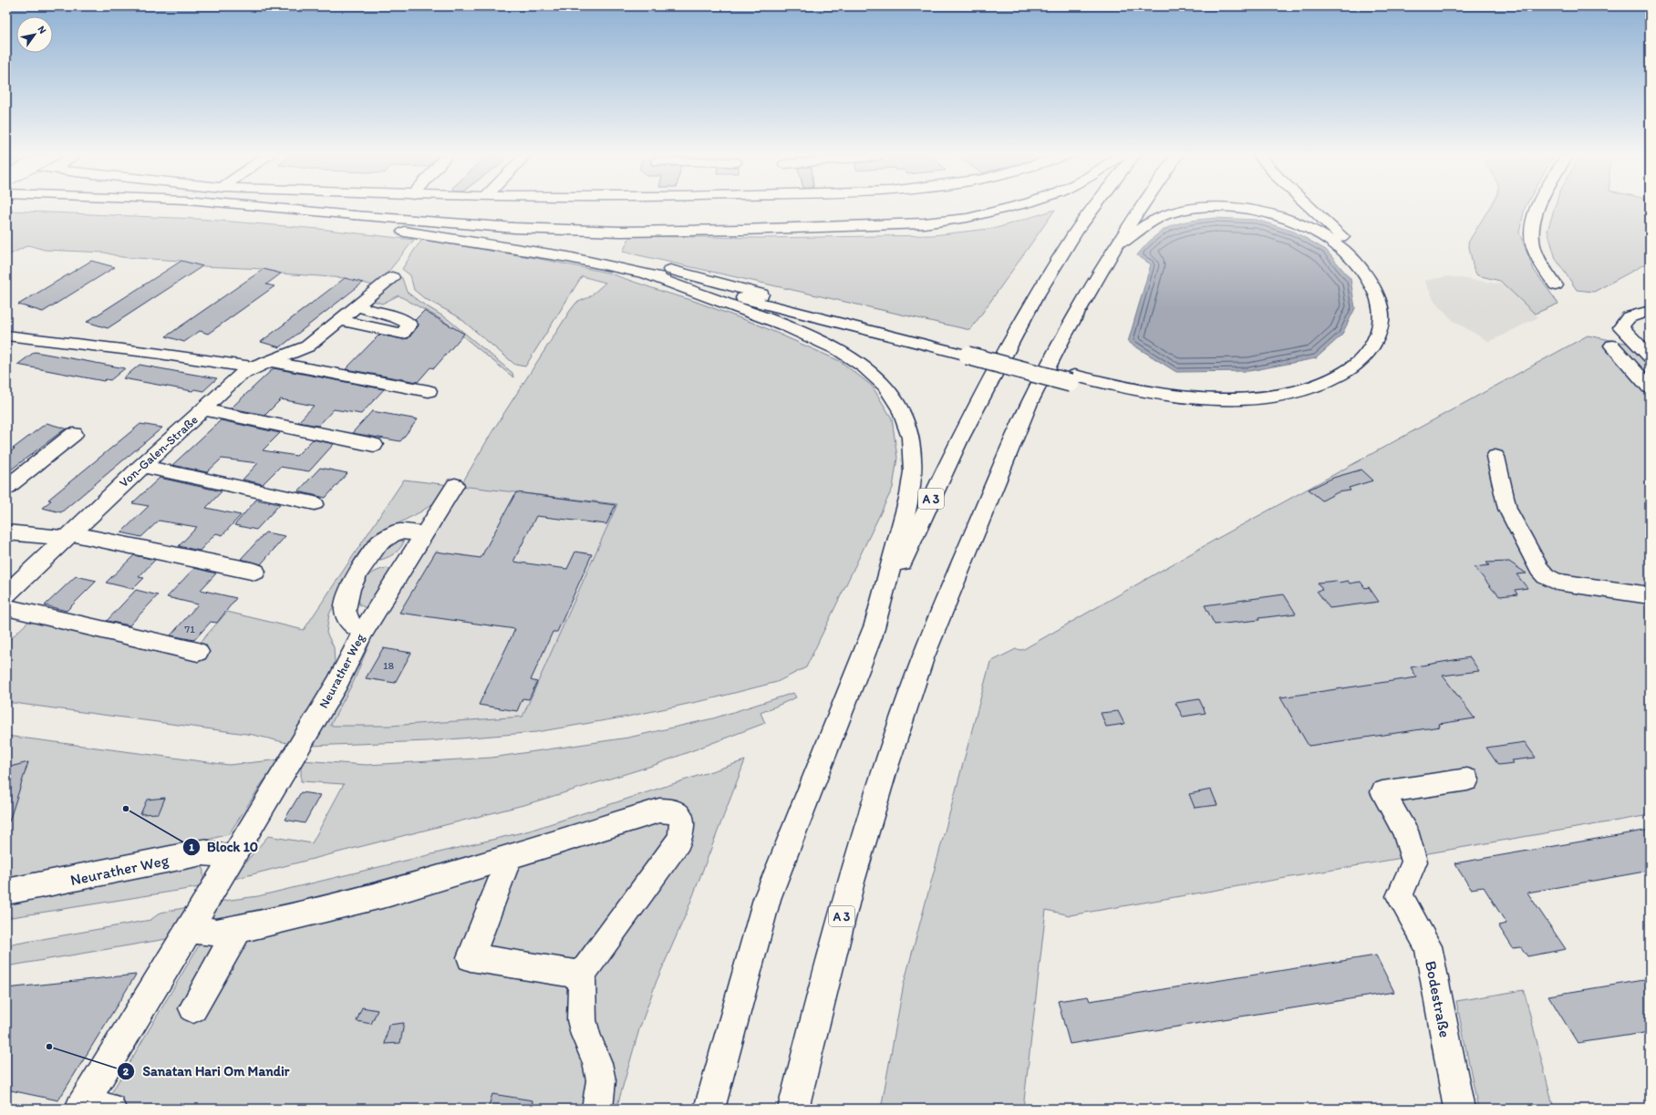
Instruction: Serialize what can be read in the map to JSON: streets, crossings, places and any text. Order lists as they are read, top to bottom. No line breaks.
{"streets":{"main road":["Von-Galen-Straße","A 3","Neurather Weg","Bodestraße"]},"places":["Block 10","Sanatan Hari Om Mandir"],"house_numbers":["71","18"],"north":"top right"}
